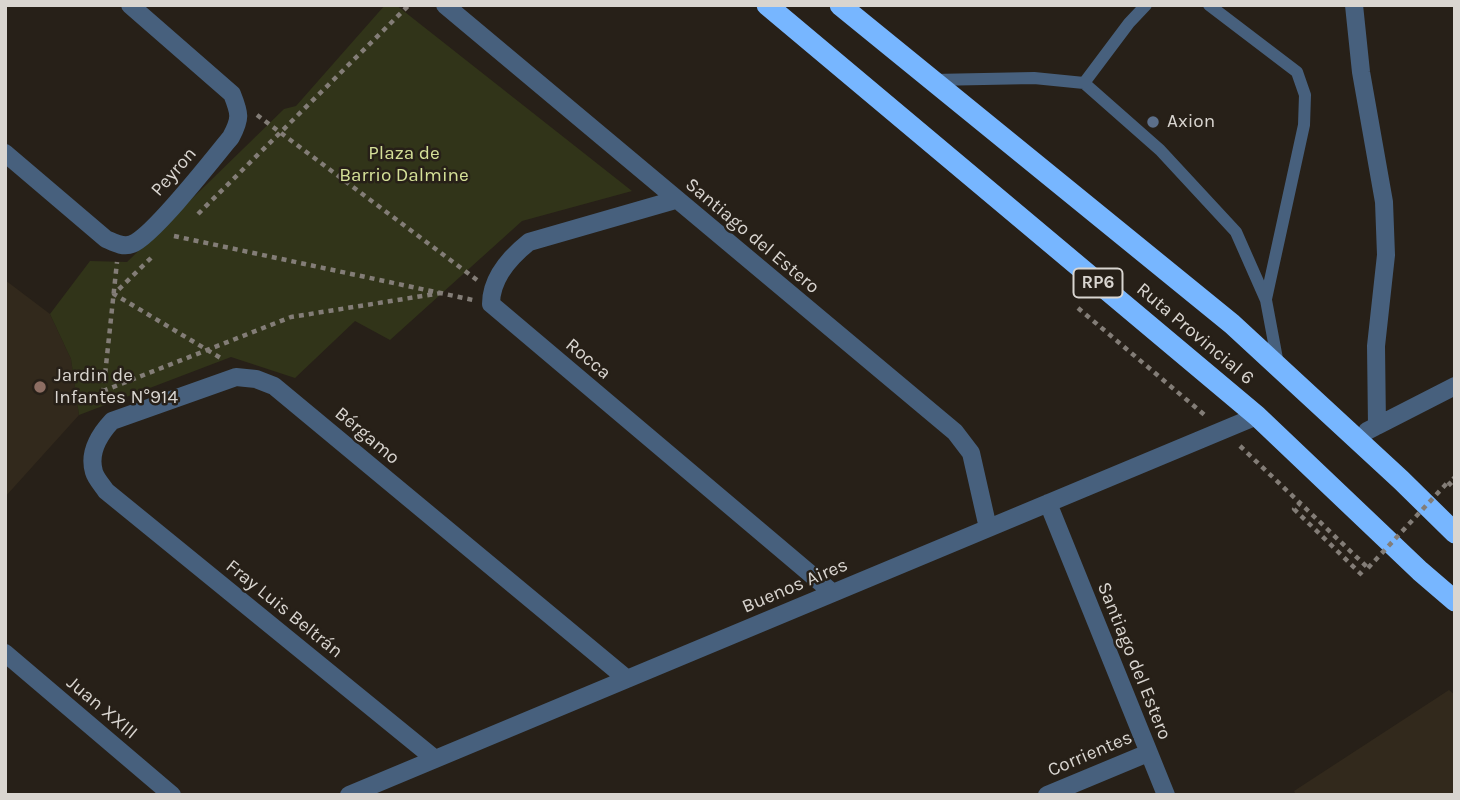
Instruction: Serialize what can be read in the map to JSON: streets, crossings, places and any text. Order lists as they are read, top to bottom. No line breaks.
{"streets":{"highway":["RP6","Ruta Provincial 6"],"street":["Peyron","Santiago del Estero","Rocca","Bérgamo","Buenos Aires","Fray Luis Beltrán","Juan XXIII","Corrientes"]},"crossings":[["Santiago del Estero","Buenos Aires"],["Santiago del Estero","Corrientes"],["Ruta Provincial 6","Buenos Aires"],["Rocca","Buenos Aires"],["Bérgamo","Buenos Aires"],["Buenos Aires","Fray Luis Beltrán"]],"parks":["Plaza de Barrio Dalmine"],"places":["Axion","Jardin de Infantes N°914"]}
